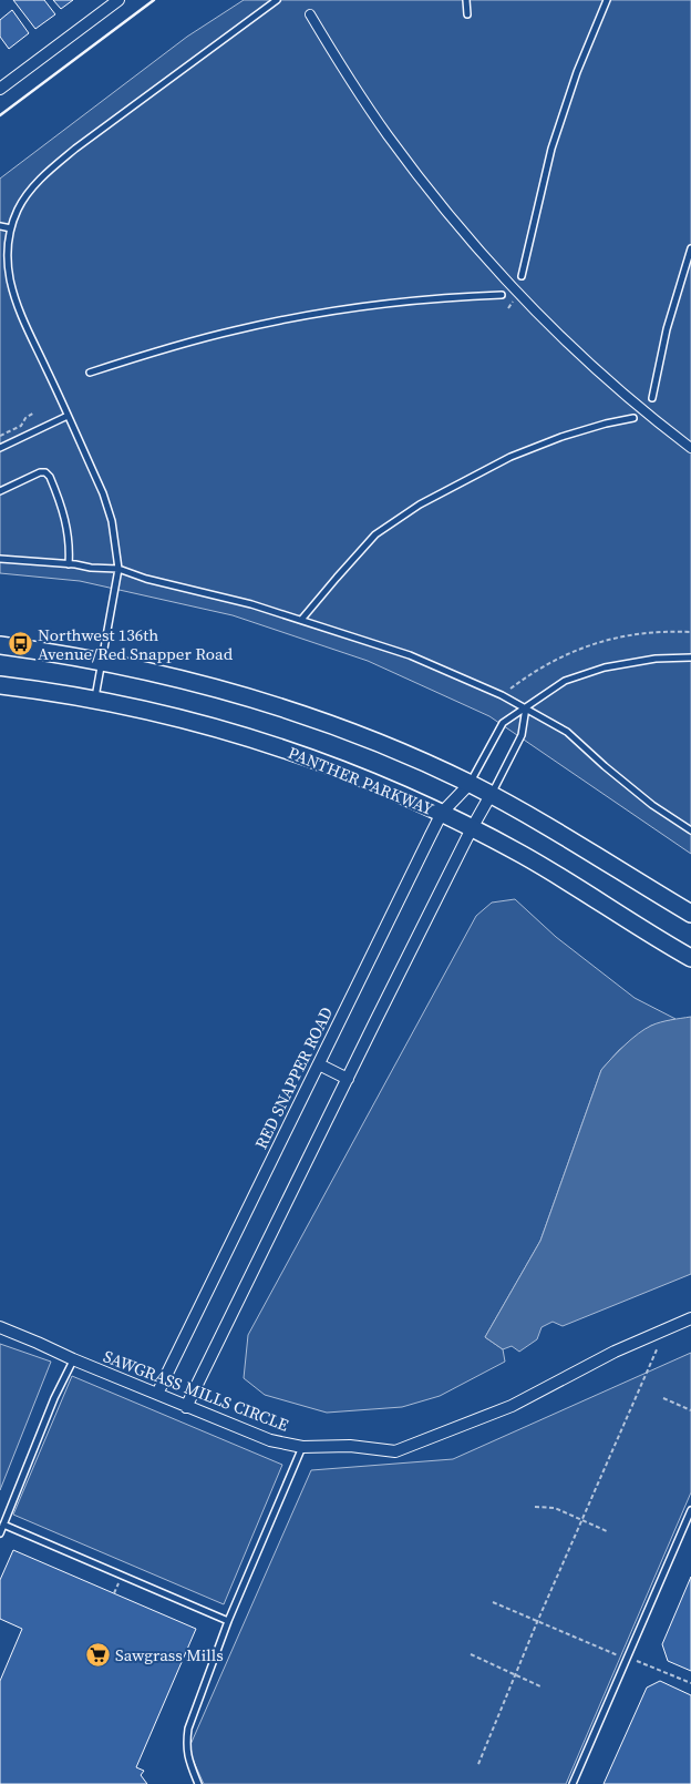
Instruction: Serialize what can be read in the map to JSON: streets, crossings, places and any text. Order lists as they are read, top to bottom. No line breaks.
{"streets":{"main road":["PANTHER PARKWAY"],"street":["RED SNAPPER ROAD","SAWGRASS MILLS CIRCLE"]},"crossings":[["PANTHER PARKWAY","RED SNAPPER ROAD"],["RED SNAPPER ROAD","SAWGRASS MILLS CIRCLE"]],"places":{"bus stop":["Northwest 136th Avenue/Red Snapper Road"],"supermarket":["Sawgrass Mills"]}}
